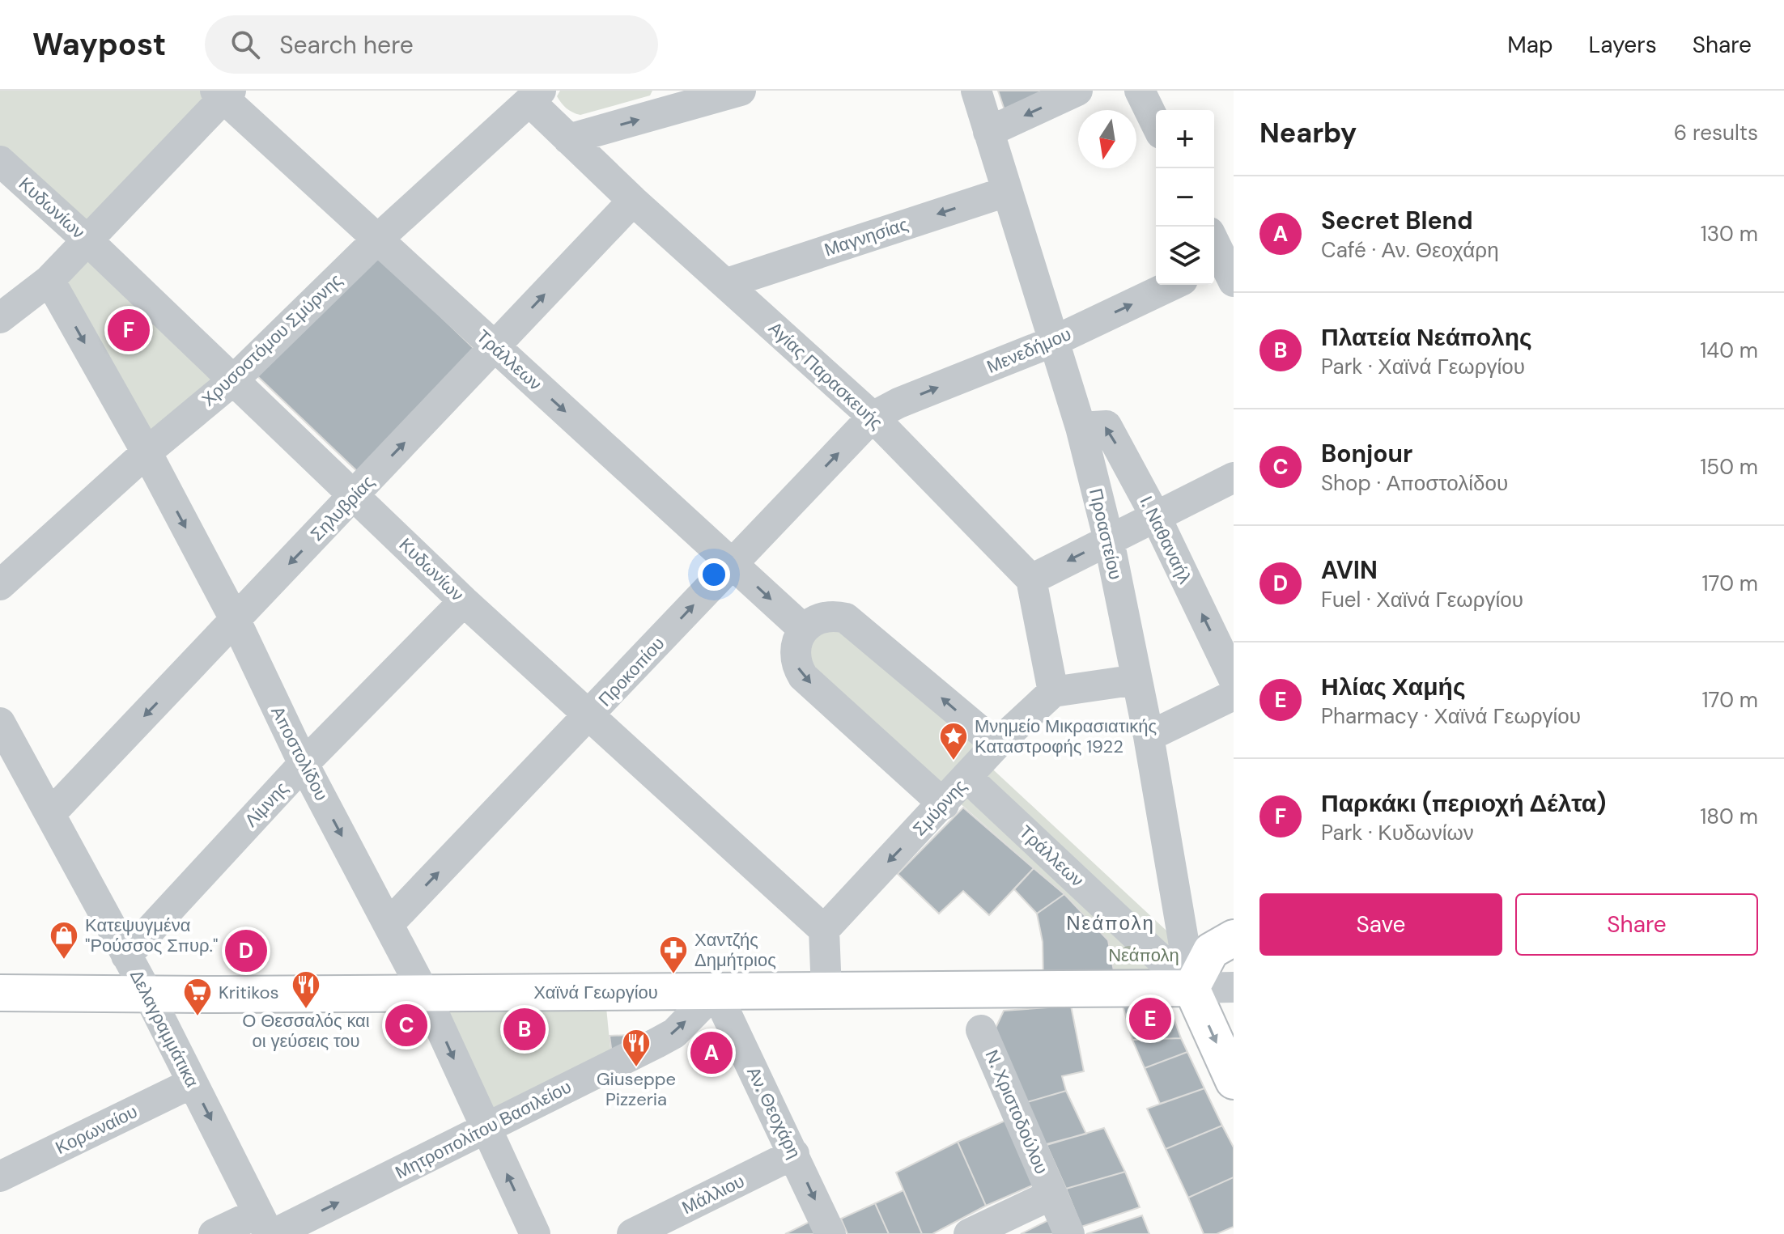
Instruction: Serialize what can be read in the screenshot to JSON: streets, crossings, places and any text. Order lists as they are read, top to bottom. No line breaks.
{"streets":{"main road":["Χαϊνά Γεωργίου"],"street":["Κυδωνίων","Μαγνησίας","Χρυσοστόμου Σμύρνης","Μενεδήμου","Τράλλεων","Αγίας Παρασκευής","Σηλυβρίας","Προαστείου","Ι. Ναθαναήλ","Προκοπίου","Αποστολίδου","Λίμνης","Σμύρνης","Δελαγραμμάτικα","Ν. Χριστοδούλου","Αν. Θεοχάρη","Κορωναίου","Μητροπολίτου Βασιλείου","Μάλλιου"]},"crossings":[["Κυδωνίων","Χρυσοστόμου Σμύρνης"],["Κυδωνίων","Σηλυβρίας"],["Κυδωνίων","Προκοπίου"],["Κυδωνίων","Λίμνης"],["Κυδωνίων","Σμύρνης"],["Μαγνησίας","Αγίας Παρασκευής"],["Μαγνησίας","Προαστείου"],["Χρυσοστόμου Σμύρνης","Τράλλεων"],["Χρυσοστόμου Σμύρνης","Αγίας Παρασκευής"],["Χρυσοστόμου Σμύρνης","Αποστολίδου"],["Μενεδήμου","Αγίας Παρασκευής"],["Μενεδήμου","Προαστείου"],["Μενεδήμου","Προκοπίου"],["Τράλλεων","Σηλυβρίας"],["Τράλλεων","Προαστείου"],["Τράλλεων","Προκοπίου"],["Τράλλεων","Σμύρνης"],["Τράλλεων","Χαϊνά Γεωργίου"],["Αγίας Παρασκευής","Σηλυβρίας"],["Αγίας Παρασκευής","Προκοπίου"],["Σηλυβρίας","Αποστολίδου"],["Σηλυβρίας","Δελαγραμμάτικα"],["Προαστείου","Ι. Ναθαναήλ"],["Προαστείου","Χαϊνά Γεωργίου"],["Προκοπίου","Αποστολίδου"],["Αποστολίδου","Λίμνης"],["Αποστολίδου","Χαϊνά Γεωργίου"],["Αποστολίδου","Μητροπολίτου Βασιλείου"],["Λίμνης","Δελαγραμμάτικα"],["Χαϊνά Γεωργίου","Δελαγραμμάτικα"],["Χαϊνά Γεωργίου","Αν. Θεοχάρη"],["Χαϊνά Γεωργίου","Μητροπολίτου Βασιλείου"],["Δελαγραμμάτικα","Κορωναίου"],["Δελαγραμμάτικα","Μητροπολίτου Βασιλείου"],["Αν. Θεοχάρη","Μητροπολίτου Βασιλείου"],["Αν. Θεοχάρη","Μάλλιου"]],"one_way":["Μαγνησίας","Τράλλεων","Προκοπίου","Σμύρνης","Μητροπολίτου Βασιλείου"],"districts":["Νεάπολη"],"parks":["Νεάπολη"],"places":{"place":["Μνημείο Μικρασιατικής Καταστροφής 1922"],"shop":["Κατεψυγμένα \"Ρούσσος Σπυρ.\""],"pharmacy":["Χαντζής Δημήτριος"],"restaurant":["Ο Θεσσαλός και οι γεύσεις του","Giuseppe Pizzeria"],"supermarket":["Kritikos"]},"north":"bottom","page":{"header":"Waypost","search":"Search here","nav":["Map","Layers","Share"],"heading":["Nearby","6 results"],"map_buttons":["+","−"],"list":[{"mark":"A","name":"Secret Blend","note":"Café · Αν. Θεοχάρη","value":"130 m"},{"mark":"B","name":"Πλατεία Νεάπολης","note":"Park · Χαϊνά Γεωργίου","value":"140 m"},{"mark":"C","name":"Bonjour","note":"Shop · Αποστολίδου","value":"150 m"},{"mark":"D","name":"AVIN","note":"Fuel · Χαϊνά Γεωργίου","value":"170 m"},{"mark":"E","name":"Ηλίας Χαμής","note":"Pharmacy · Χαϊνά Γεωργίου","value":"170 m"},{"mark":"F","name":"Παρκάκι (περιοχή Δέλτα)","note":"Park · Κυδωνίων","value":"180 m"}],"pins":["F","D","E","C","B","A"],"buttons":["Save","Share"]}}
